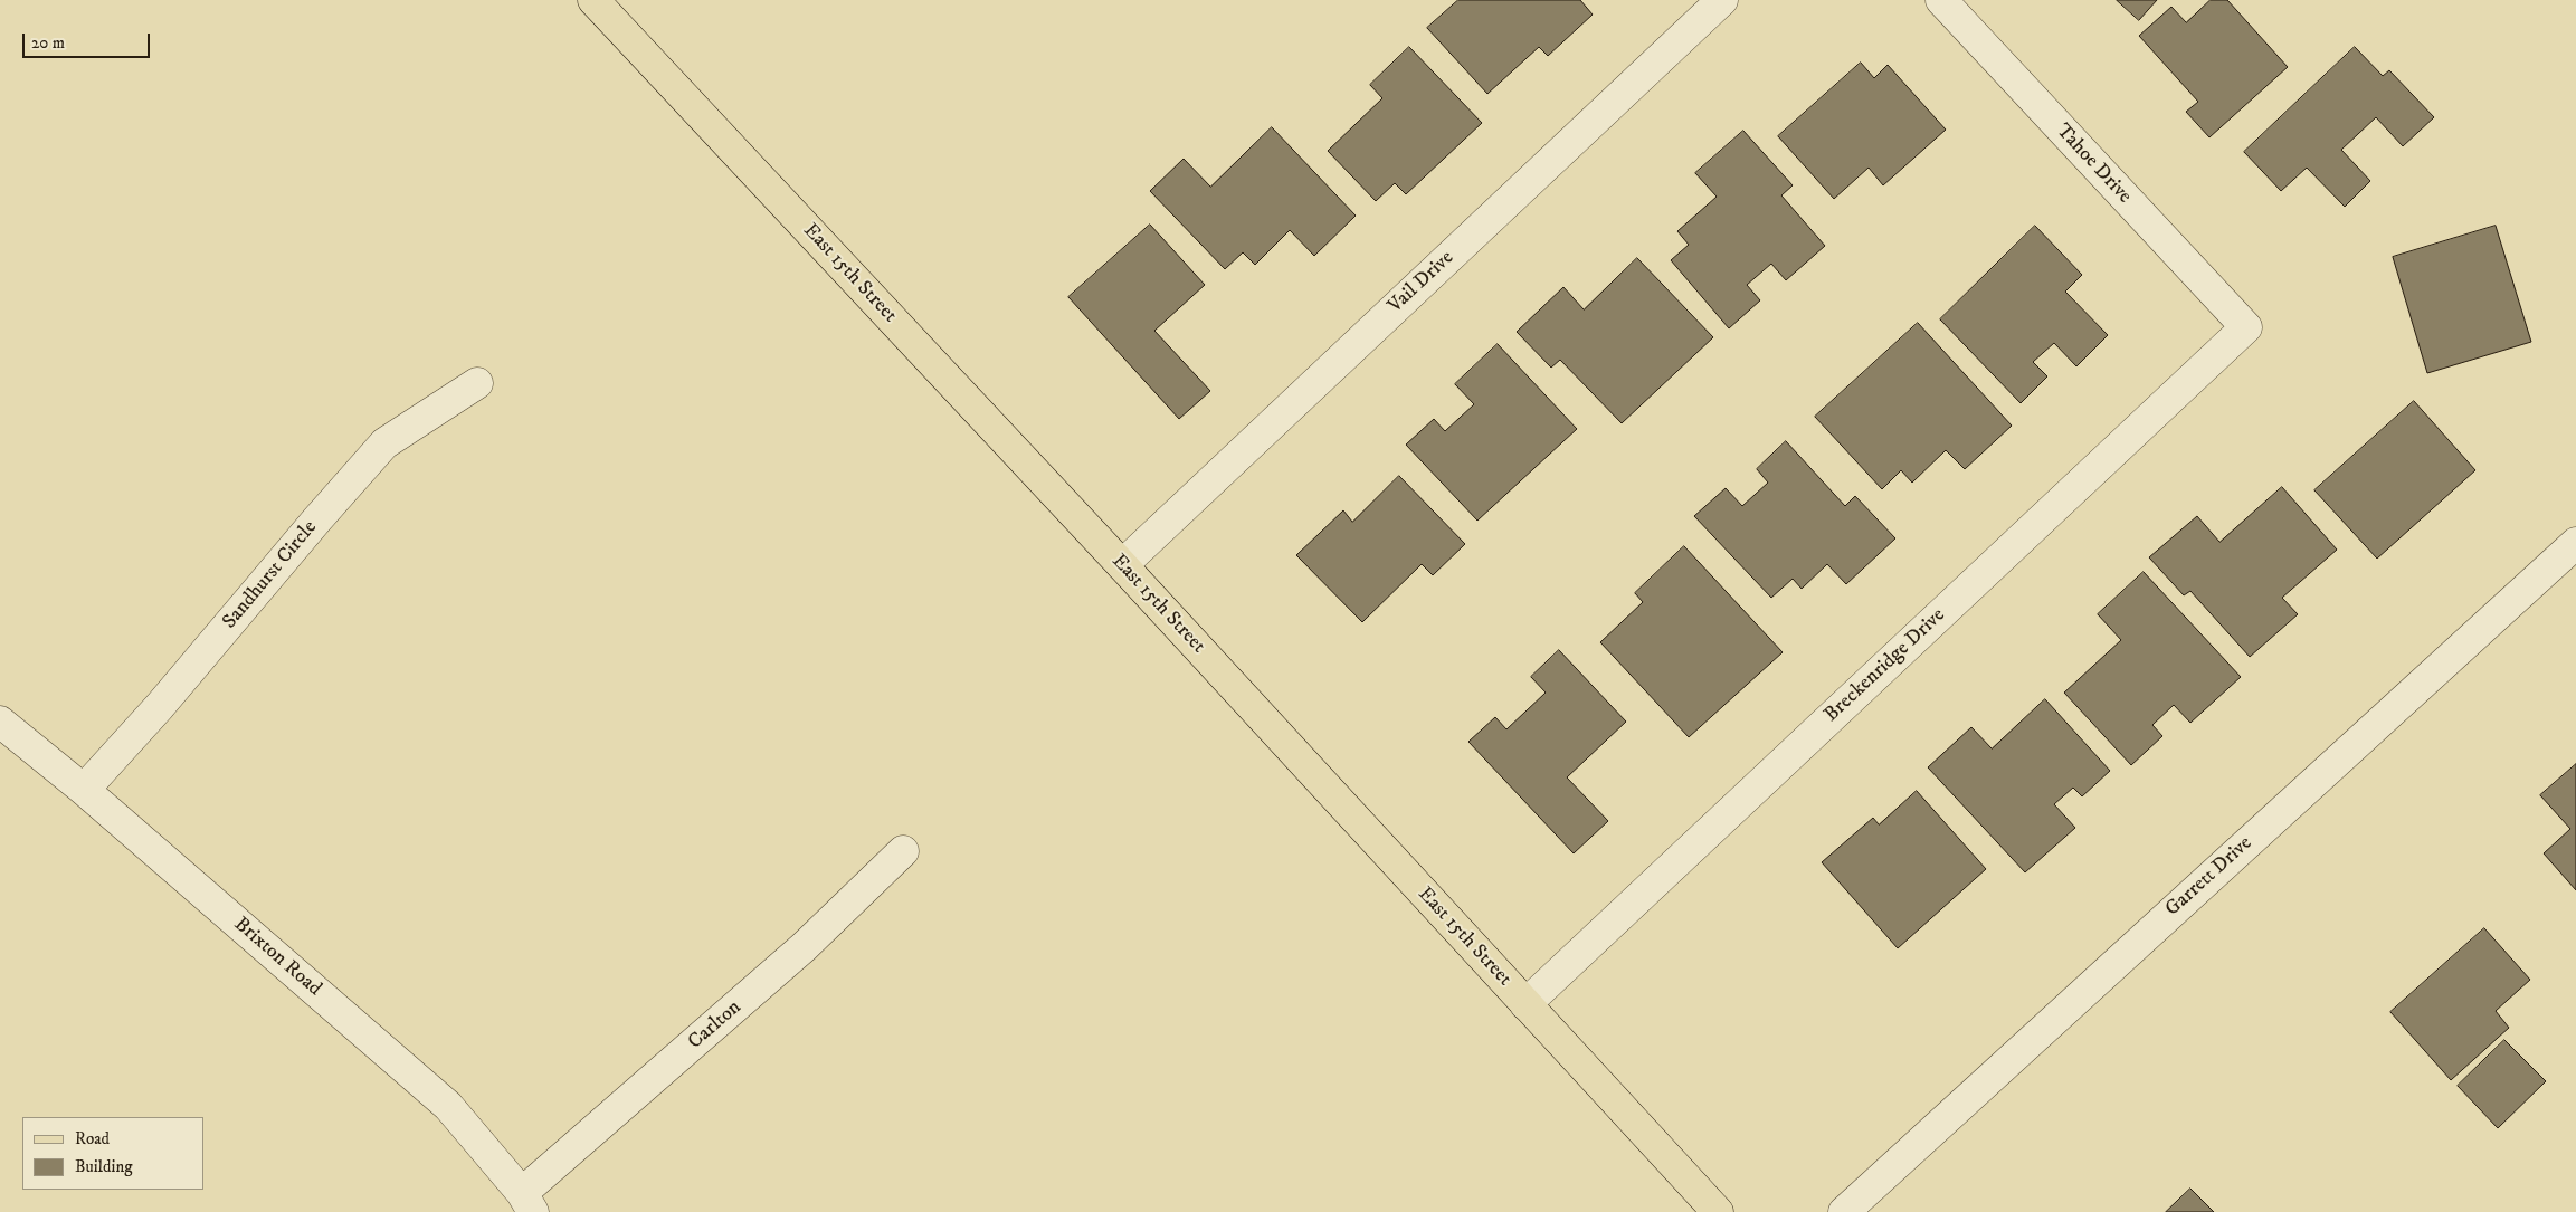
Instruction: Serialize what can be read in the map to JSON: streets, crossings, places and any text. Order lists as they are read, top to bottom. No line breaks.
{"streets":{"main road":["East 15th Street"],"street":["Tahoe Drive","Vail Drive","Sandhurst Circle","Breckenridge Drive","Garrett Drive","Brixton Road","Carlton"]},"crossings":[["Tahoe Drive","Breckenridge Drive"],["East 15th Street","Vail Drive"],["East 15th Street","Breckenridge Drive"],["Sandhurst Circle","Brixton Road"],["Brixton Road","Carlton"]],"legend":["Road","Building"],"scale_bar":"20 m"}
